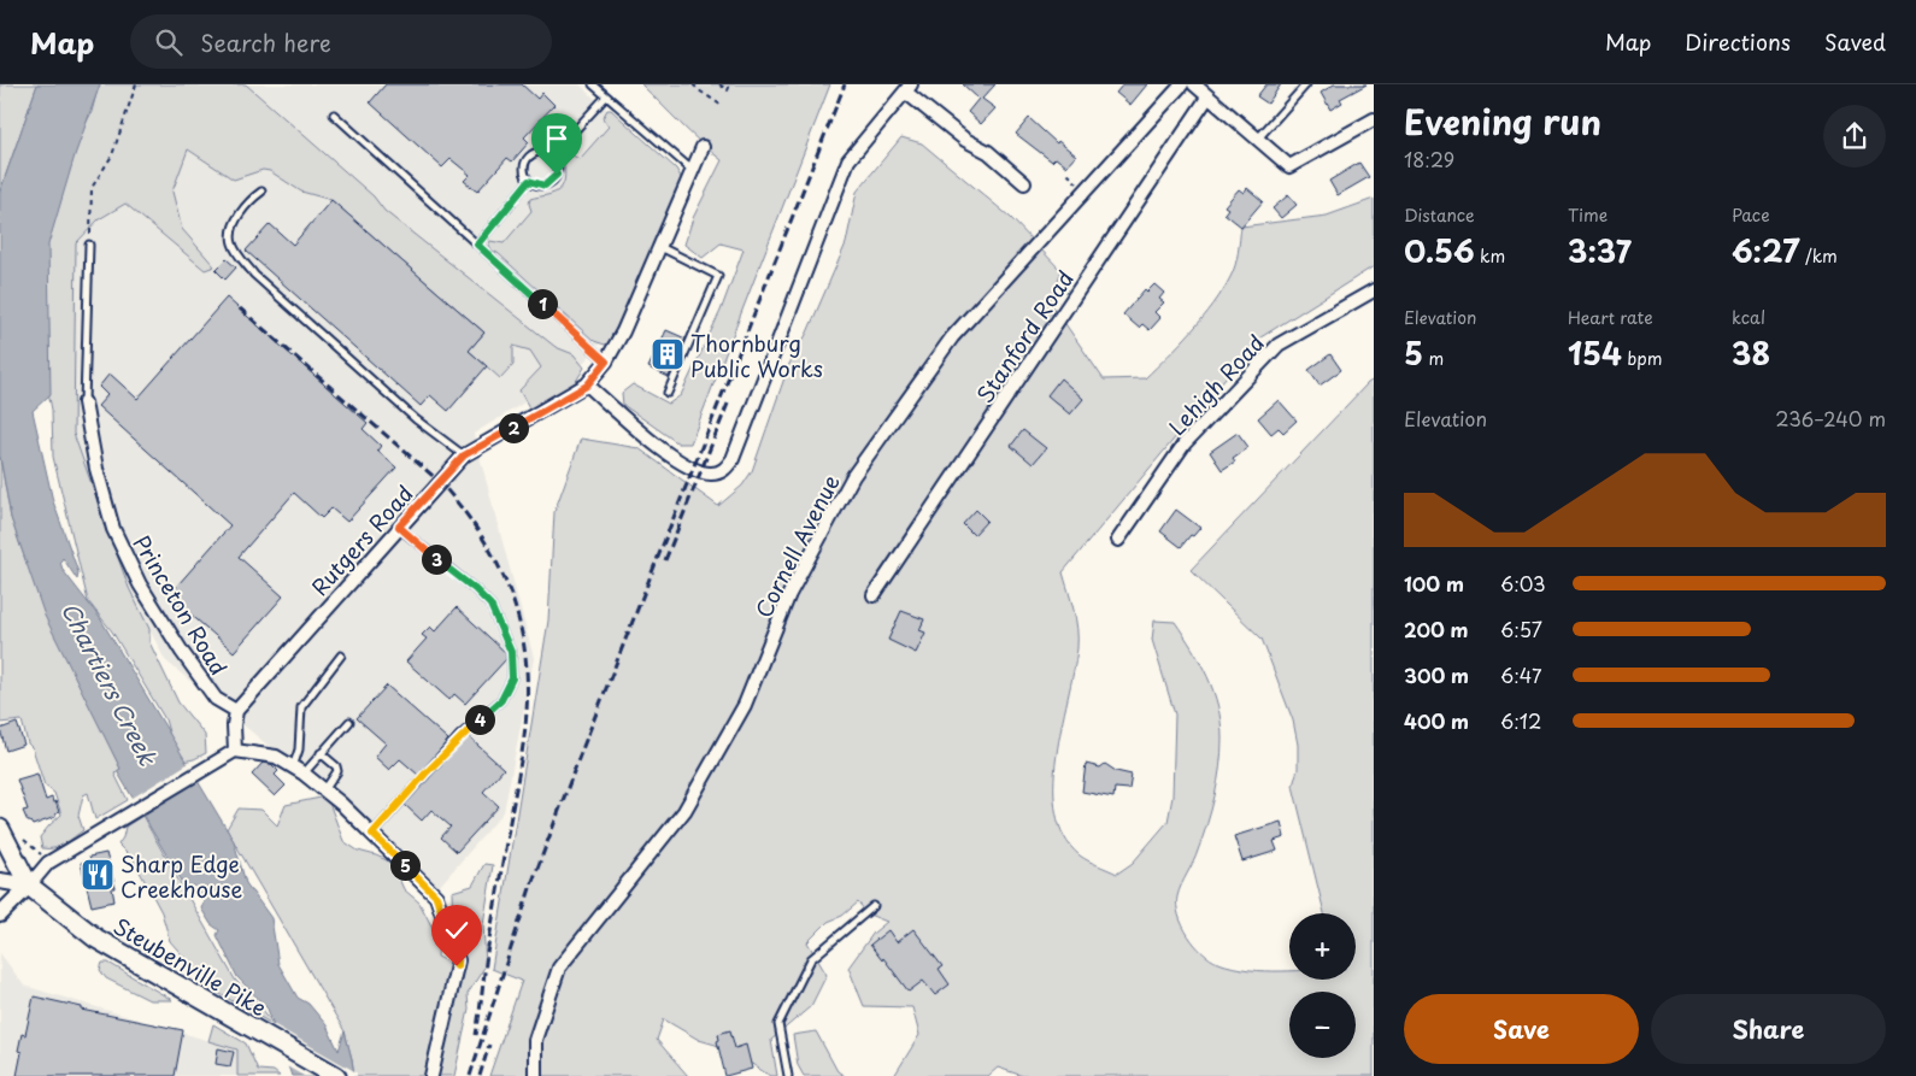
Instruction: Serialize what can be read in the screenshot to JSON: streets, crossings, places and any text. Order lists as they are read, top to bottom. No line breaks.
{"streets":{"main road":["Steubenville Pike"],"street":["Stanford Road","Lehigh Road","Rutgers Road","Cornell Avenue","Princeton Road"]},"crossings":[["Rutgers Road","Princeton Road"]],"water":["Chartiers Creek"],"places":{"building":["Thornburg Public Works"],"restaurant":["Sharp Edge Creekhouse"]},"page":{"header":"Map","search":"Search here","nav":["Map","Directions","Saved"],"heading":["Evening run","18:29"],"stats":[["Distance","0.56 km"],["Time","3:37"],["Pace","6:27 /km"],["Elevation","5 m"],["Heart rate","154 bpm"],["kcal","38"]],"pins":["1","2","3","4","5"],"chart":["Elevation","236–240 m"],"list":[{"name":"100 m","note":"6:03"},{"name":"200 m","note":"6:57"},{"name":"300 m","note":"6:47"},{"name":"400 m","note":"6:12"}],"map_buttons":["+","−"],"buttons":["Save","Share"]}}
